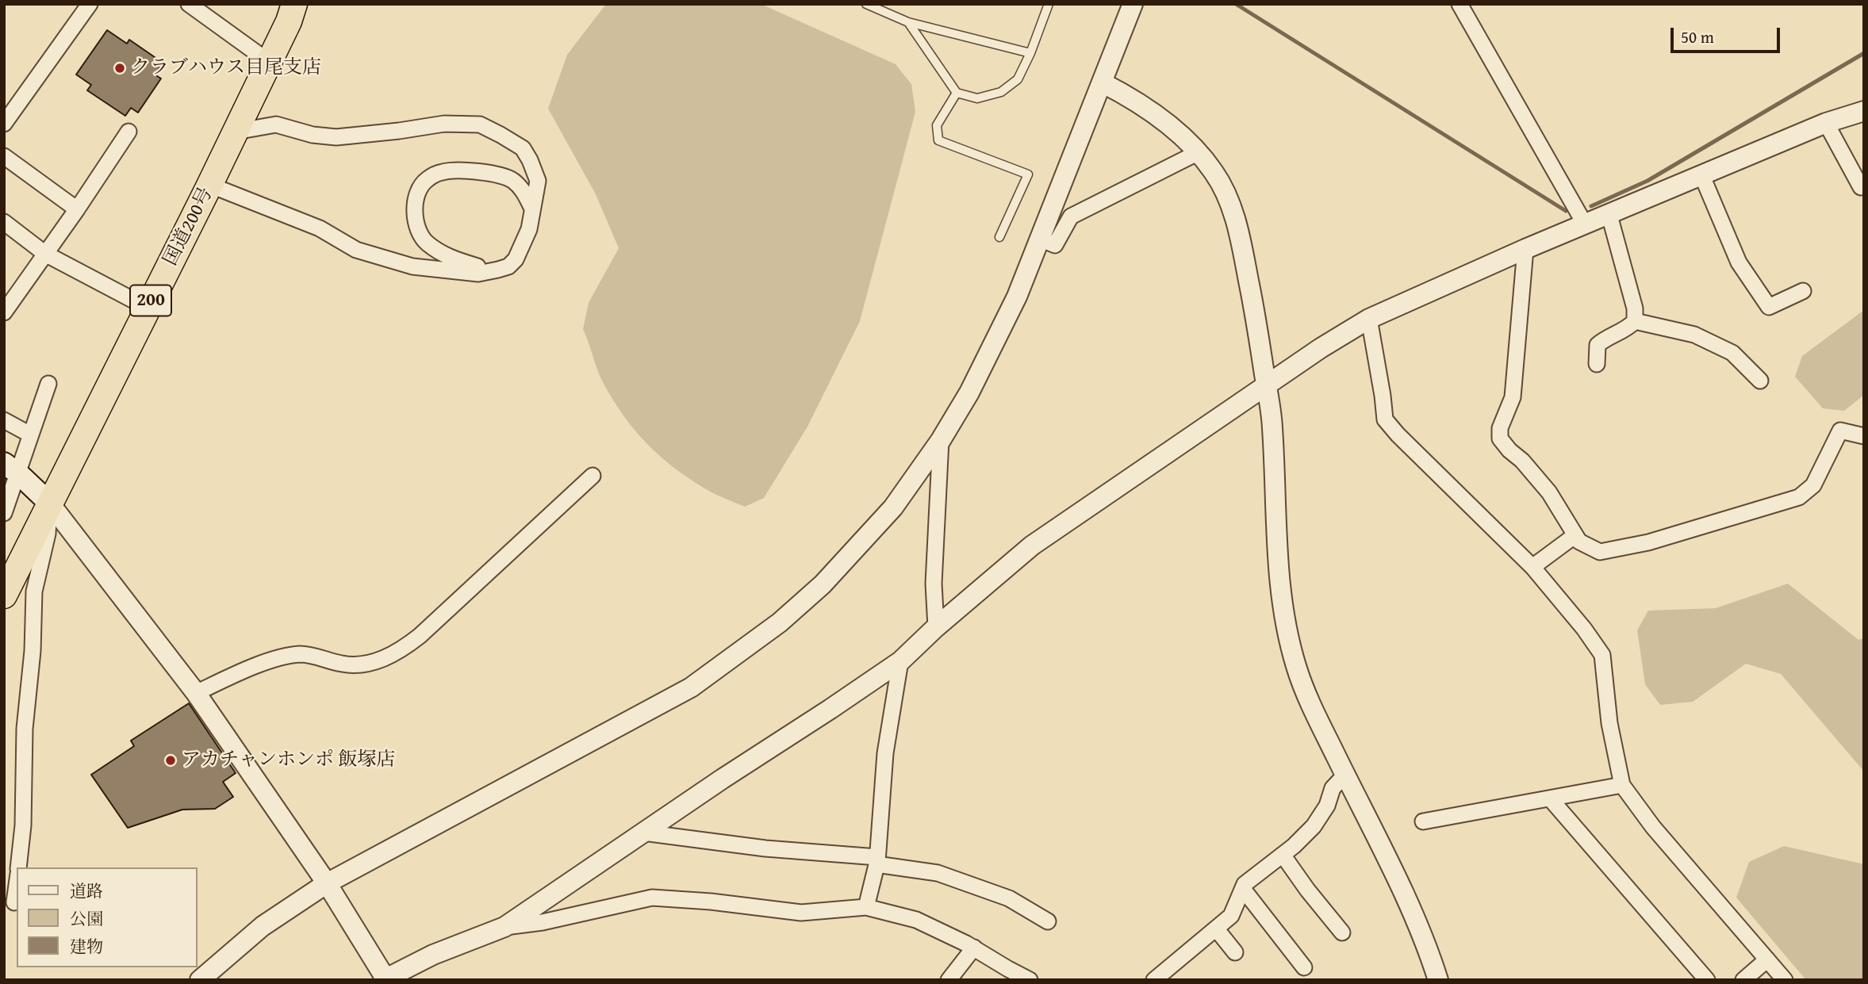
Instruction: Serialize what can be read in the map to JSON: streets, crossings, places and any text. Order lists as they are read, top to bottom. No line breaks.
{"streets":{"highway":["国道200号","200"]},"places":["クラブハウス目尾支店","アカチャンホンポ 飯塚店"],"legend":["道路","公園","建物"],"scale_bar":"50 m"}
